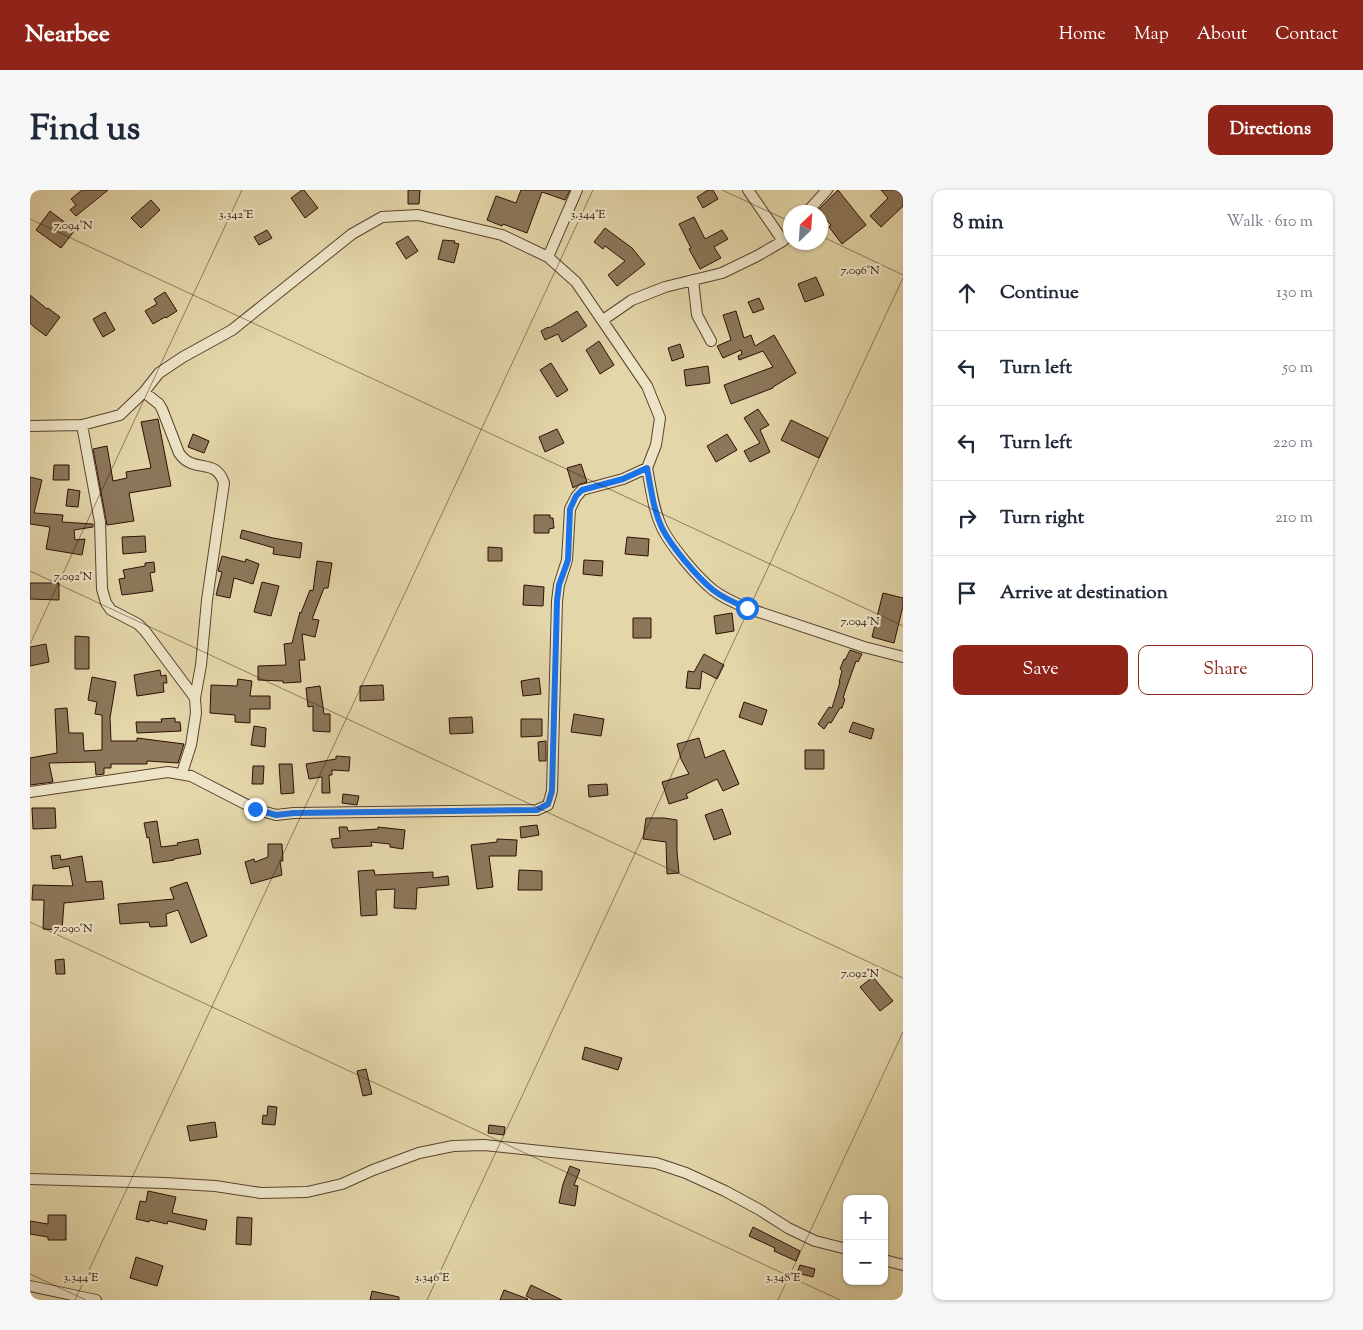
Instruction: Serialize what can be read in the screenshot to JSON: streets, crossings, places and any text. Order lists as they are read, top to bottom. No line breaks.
{"north":"top right","page":{"header":"Nearbee","nav":["Home","Map","About","Contact"],"title":"Find us","buttons":["Directions",["Save","Share"]],"heading":["8 min","Walk · 610 m"],"list":[["Continue","130 m"],["Turn left","50 m"],["Turn left","220 m"],["Turn right","210 m"],"Arrive at destination"],"map_buttons":["+","−"]},"coordinates":["3.342°E","3.344°E","7.094°N","7.096°N","7.092°N","7.090°N","3.346°E","3.348°E"]}
